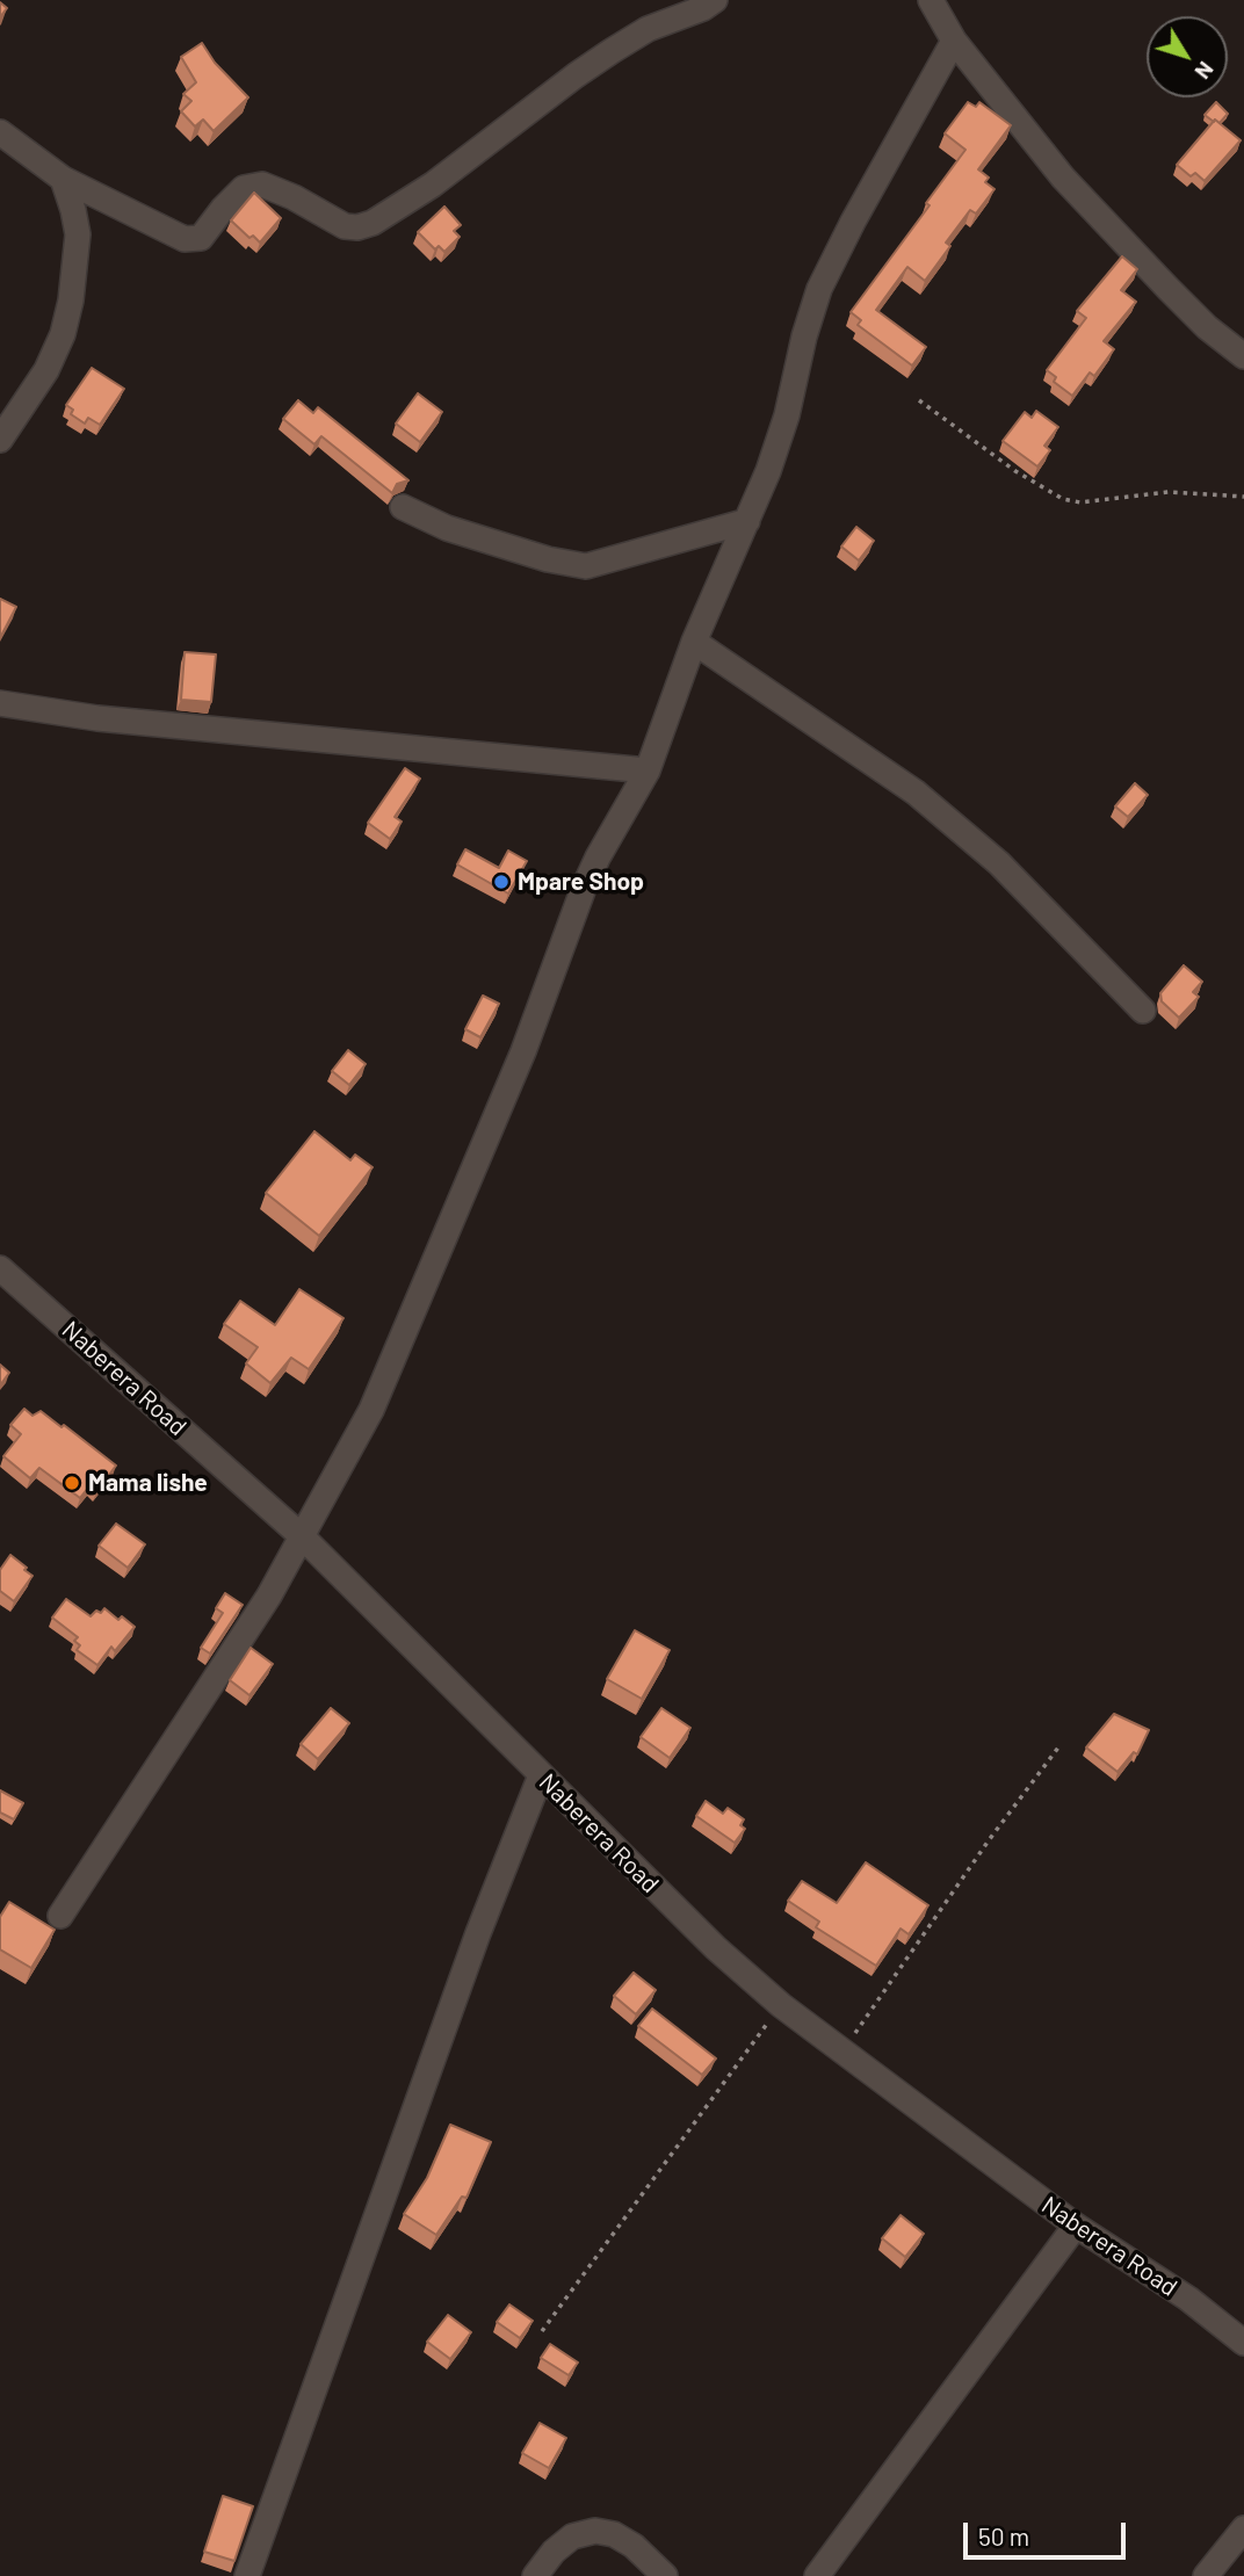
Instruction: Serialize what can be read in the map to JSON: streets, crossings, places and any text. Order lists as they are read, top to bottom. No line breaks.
{"streets":{"street":["Naberera Road"]},"places":["Mpare Shop","Mama lishe"],"scale_bar":"50 m","north":"bottom right"}
